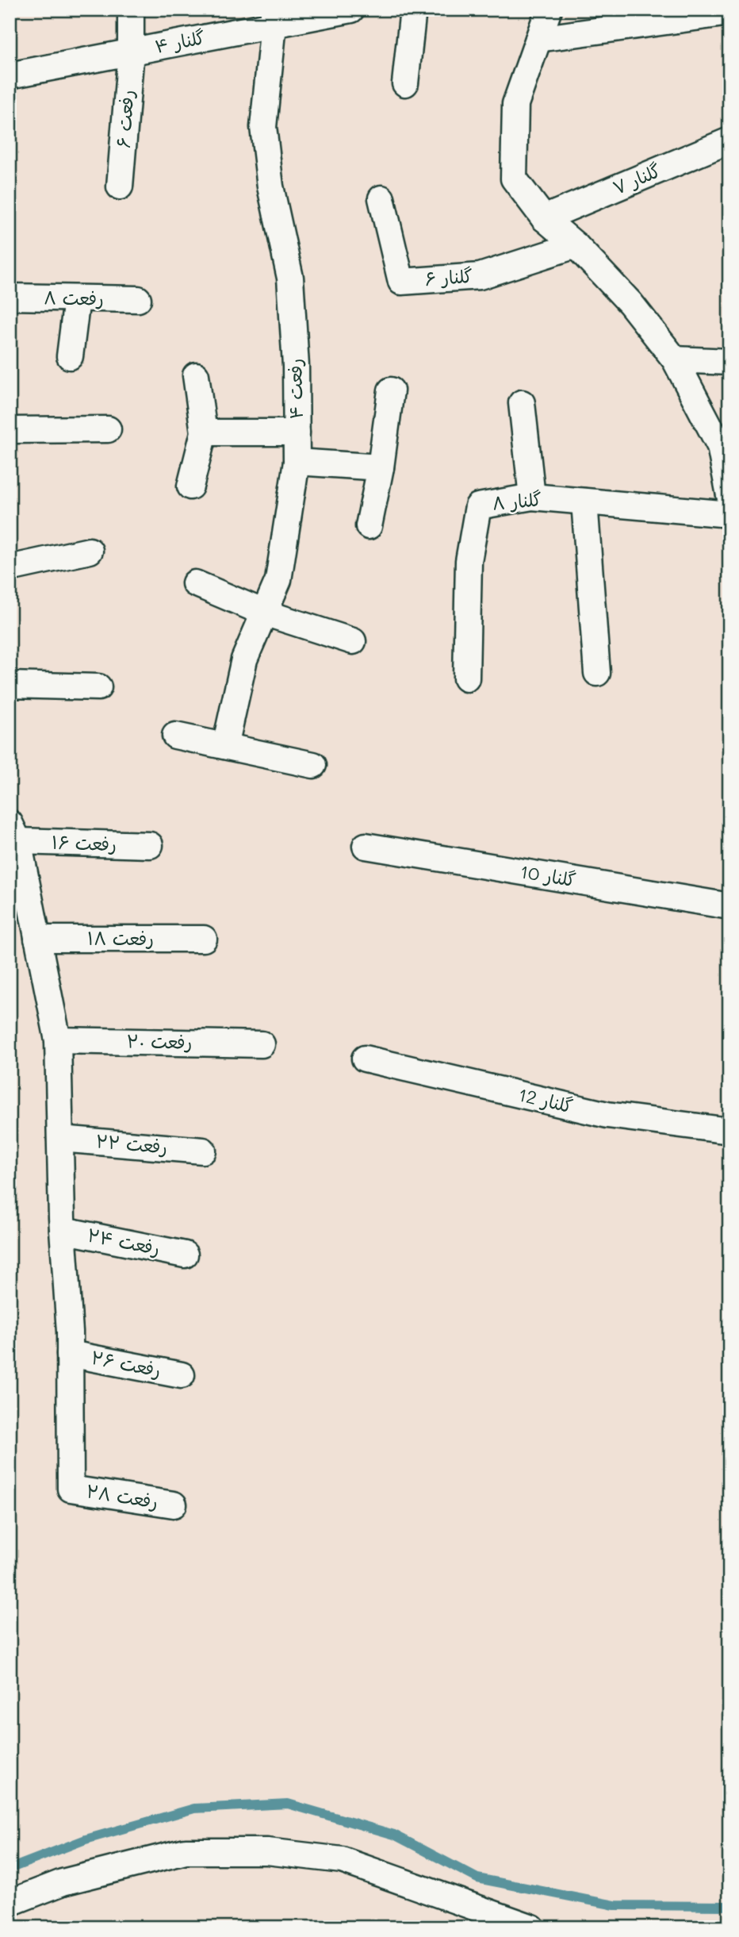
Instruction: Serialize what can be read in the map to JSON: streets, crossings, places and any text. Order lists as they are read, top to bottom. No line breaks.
{"streets":{"street":["گلنار ۴","رفعت ۶","گلنار ۷","گلنار ۶","رفعت ۸","رفعت ۴","گلنار ۸","رفعت ۱۶","گلنار 10","رفعت ۱۸","رفعت ۲۰","گلنار 12","رفعت ۲۲","رفعت ۲۴","رفعت ۲۶","رفعت ۲۸"]},"crossings":[["گلنار ۴","رفعت ۶"],["گلنار ۴","رفعت ۴"],["رفعت ۲۶","رفعت ۲۸"]]}
